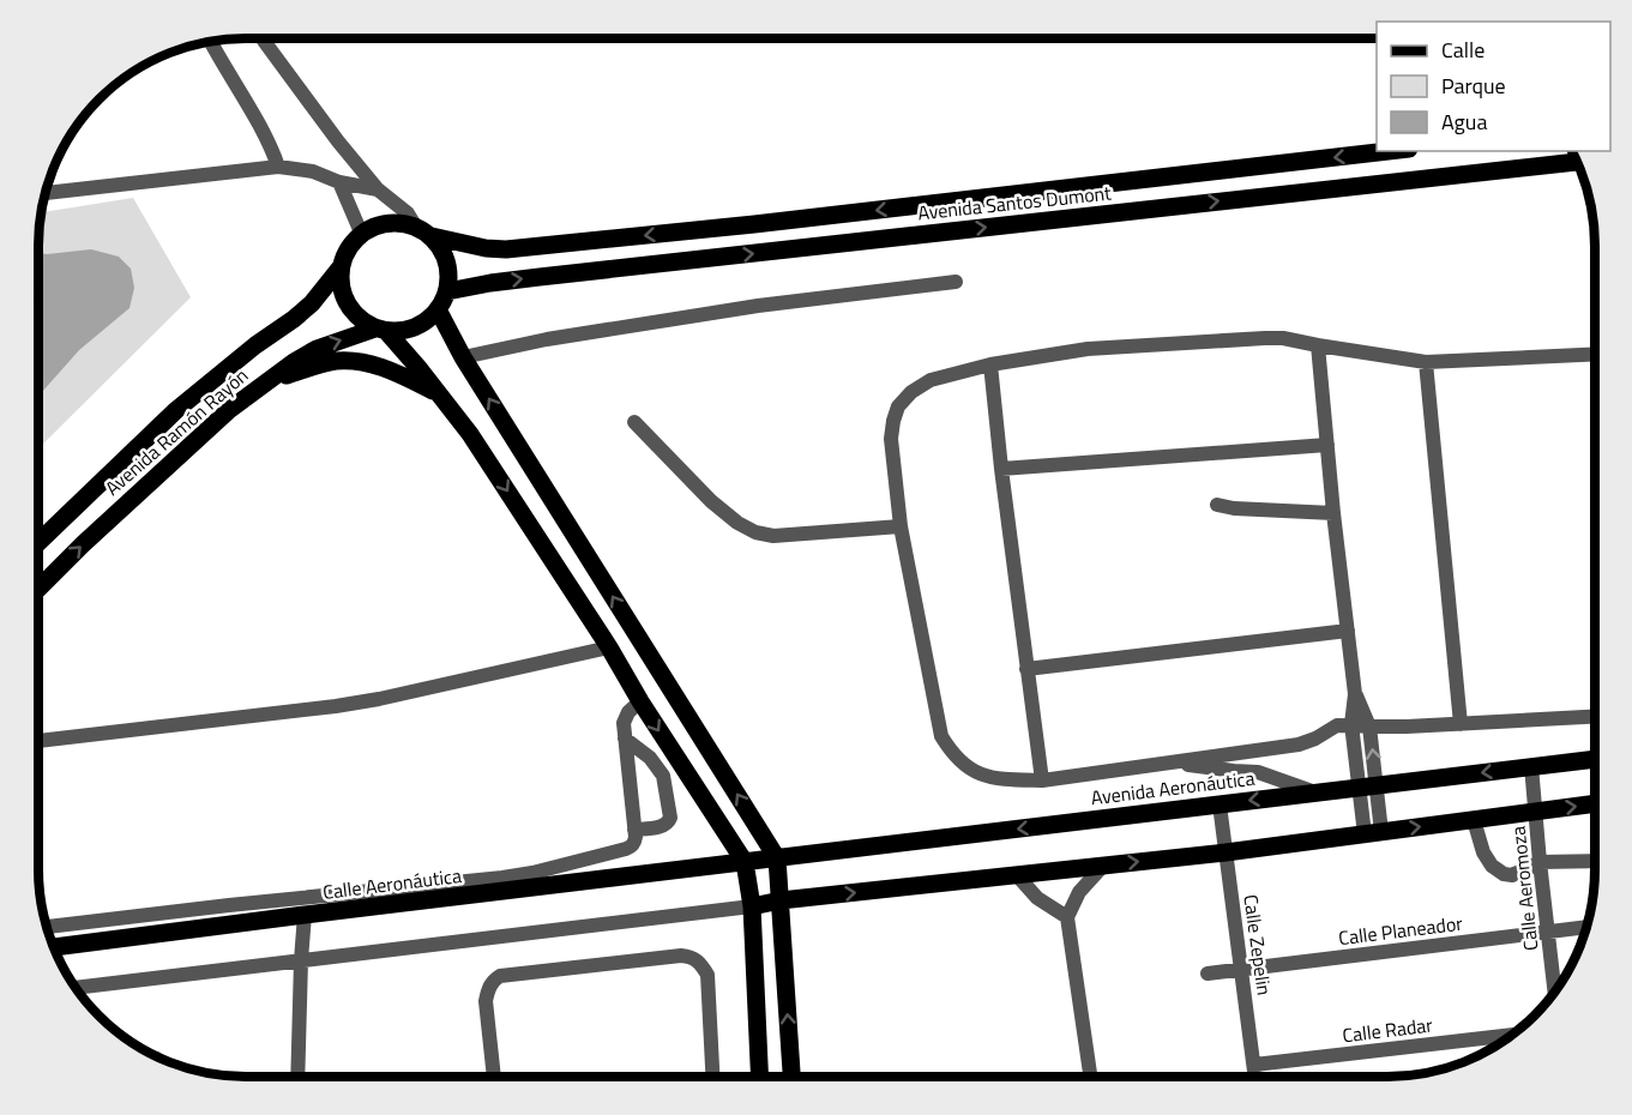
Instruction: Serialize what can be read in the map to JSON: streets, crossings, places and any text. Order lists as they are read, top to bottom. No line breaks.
{"streets":{"main road":["Avenida Santos Dumont","Avenida Ramón Rayón","Avenida Aeronáutica","Calle Aeronáutica"],"street":["Calle Aeromoza","Calle Planeador","Calle Zepelin","Calle Radar"]},"crossings":[["Avenida Santos Dumont","Avenida Ramón Rayón"],["Avenida Aeronáutica","Calle Aeronáutica"],["Avenida Aeronáutica","Calle Aeromoza"],["Avenida Aeronáutica","Calle Zepelin"],["Calle Aeromoza","Calle Planeador"],["Calle Planeador","Calle Zepelin"],["Calle Zepelin","Calle Radar"]],"legend":["Calle","Parque","Agua"]}
